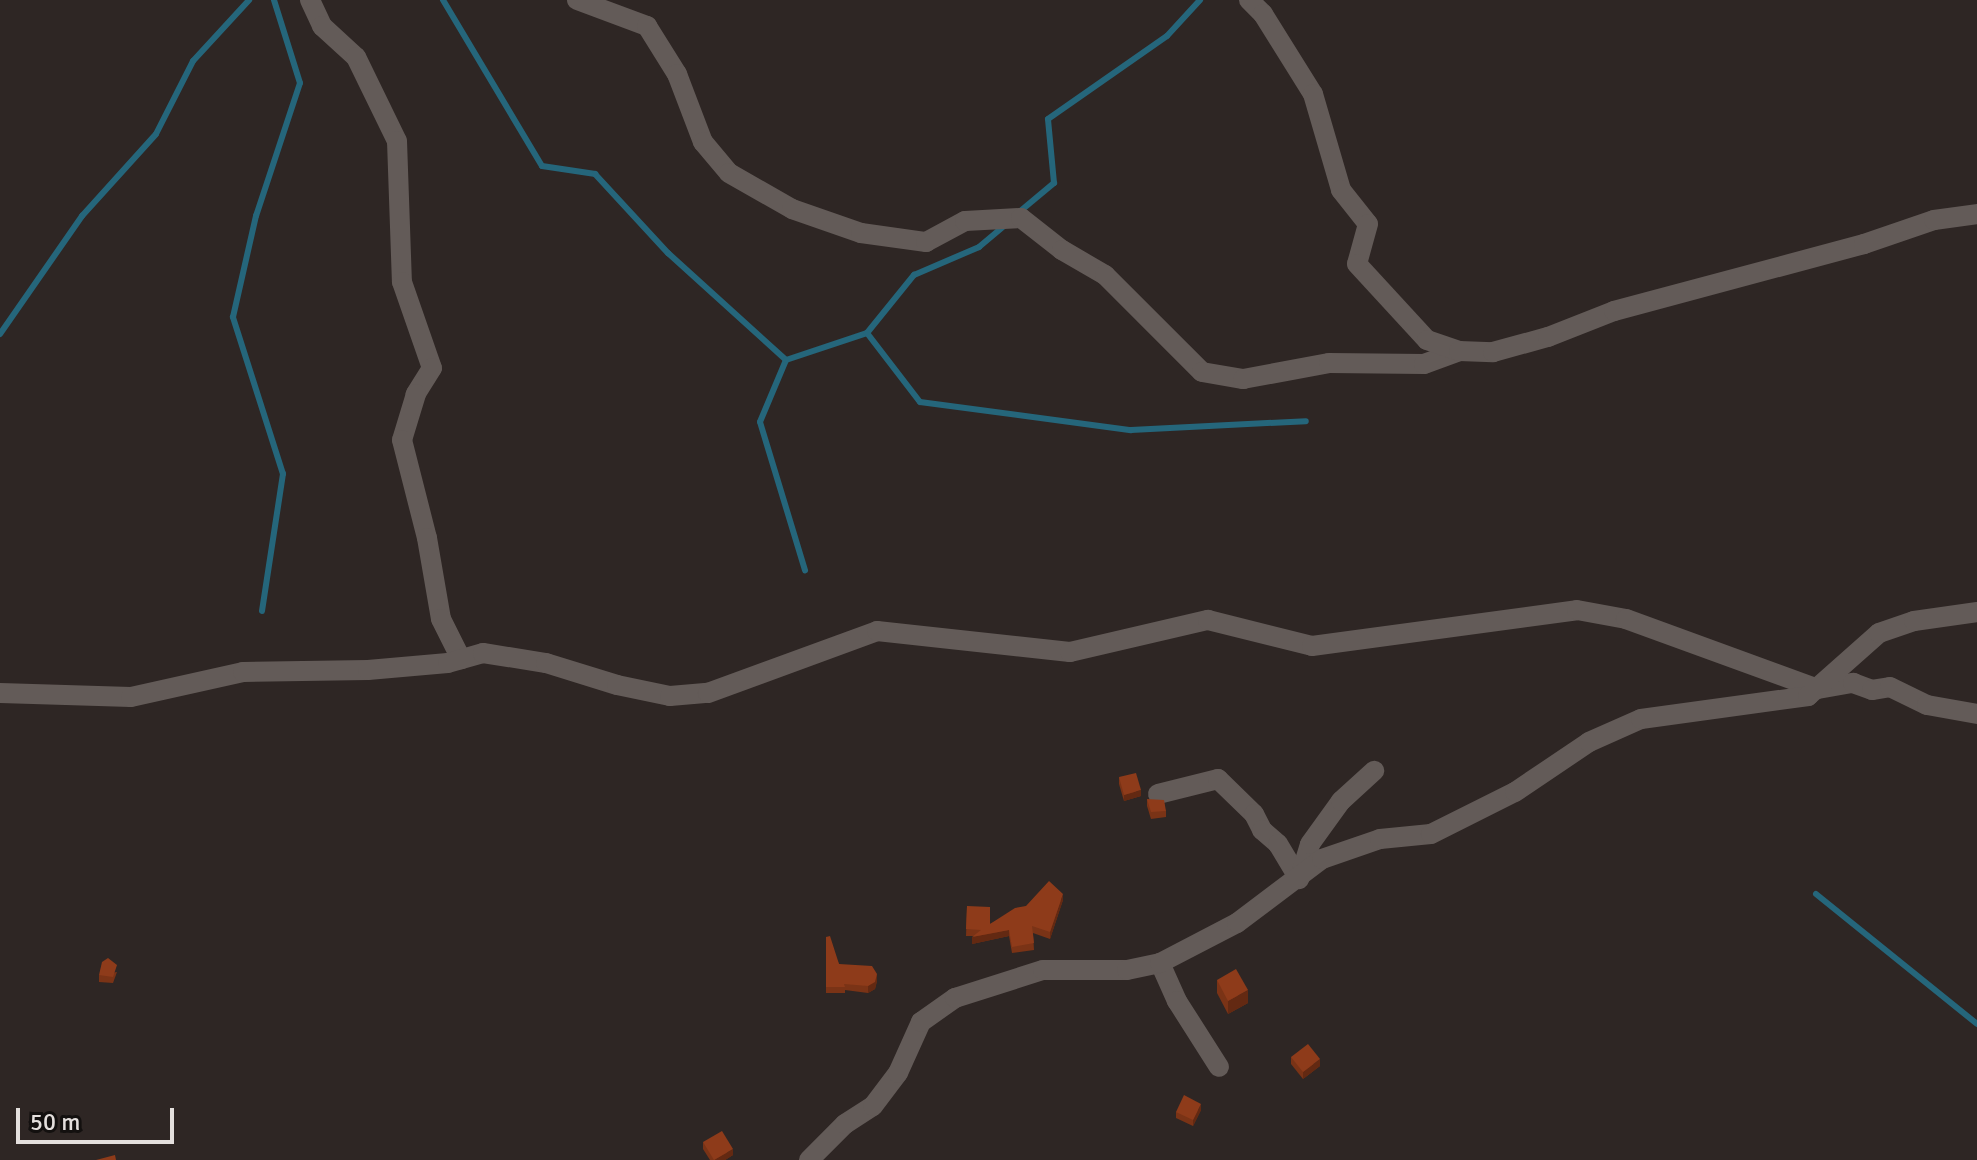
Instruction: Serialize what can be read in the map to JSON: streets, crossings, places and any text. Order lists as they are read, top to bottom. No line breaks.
{"scale_bar":"50 m"}
